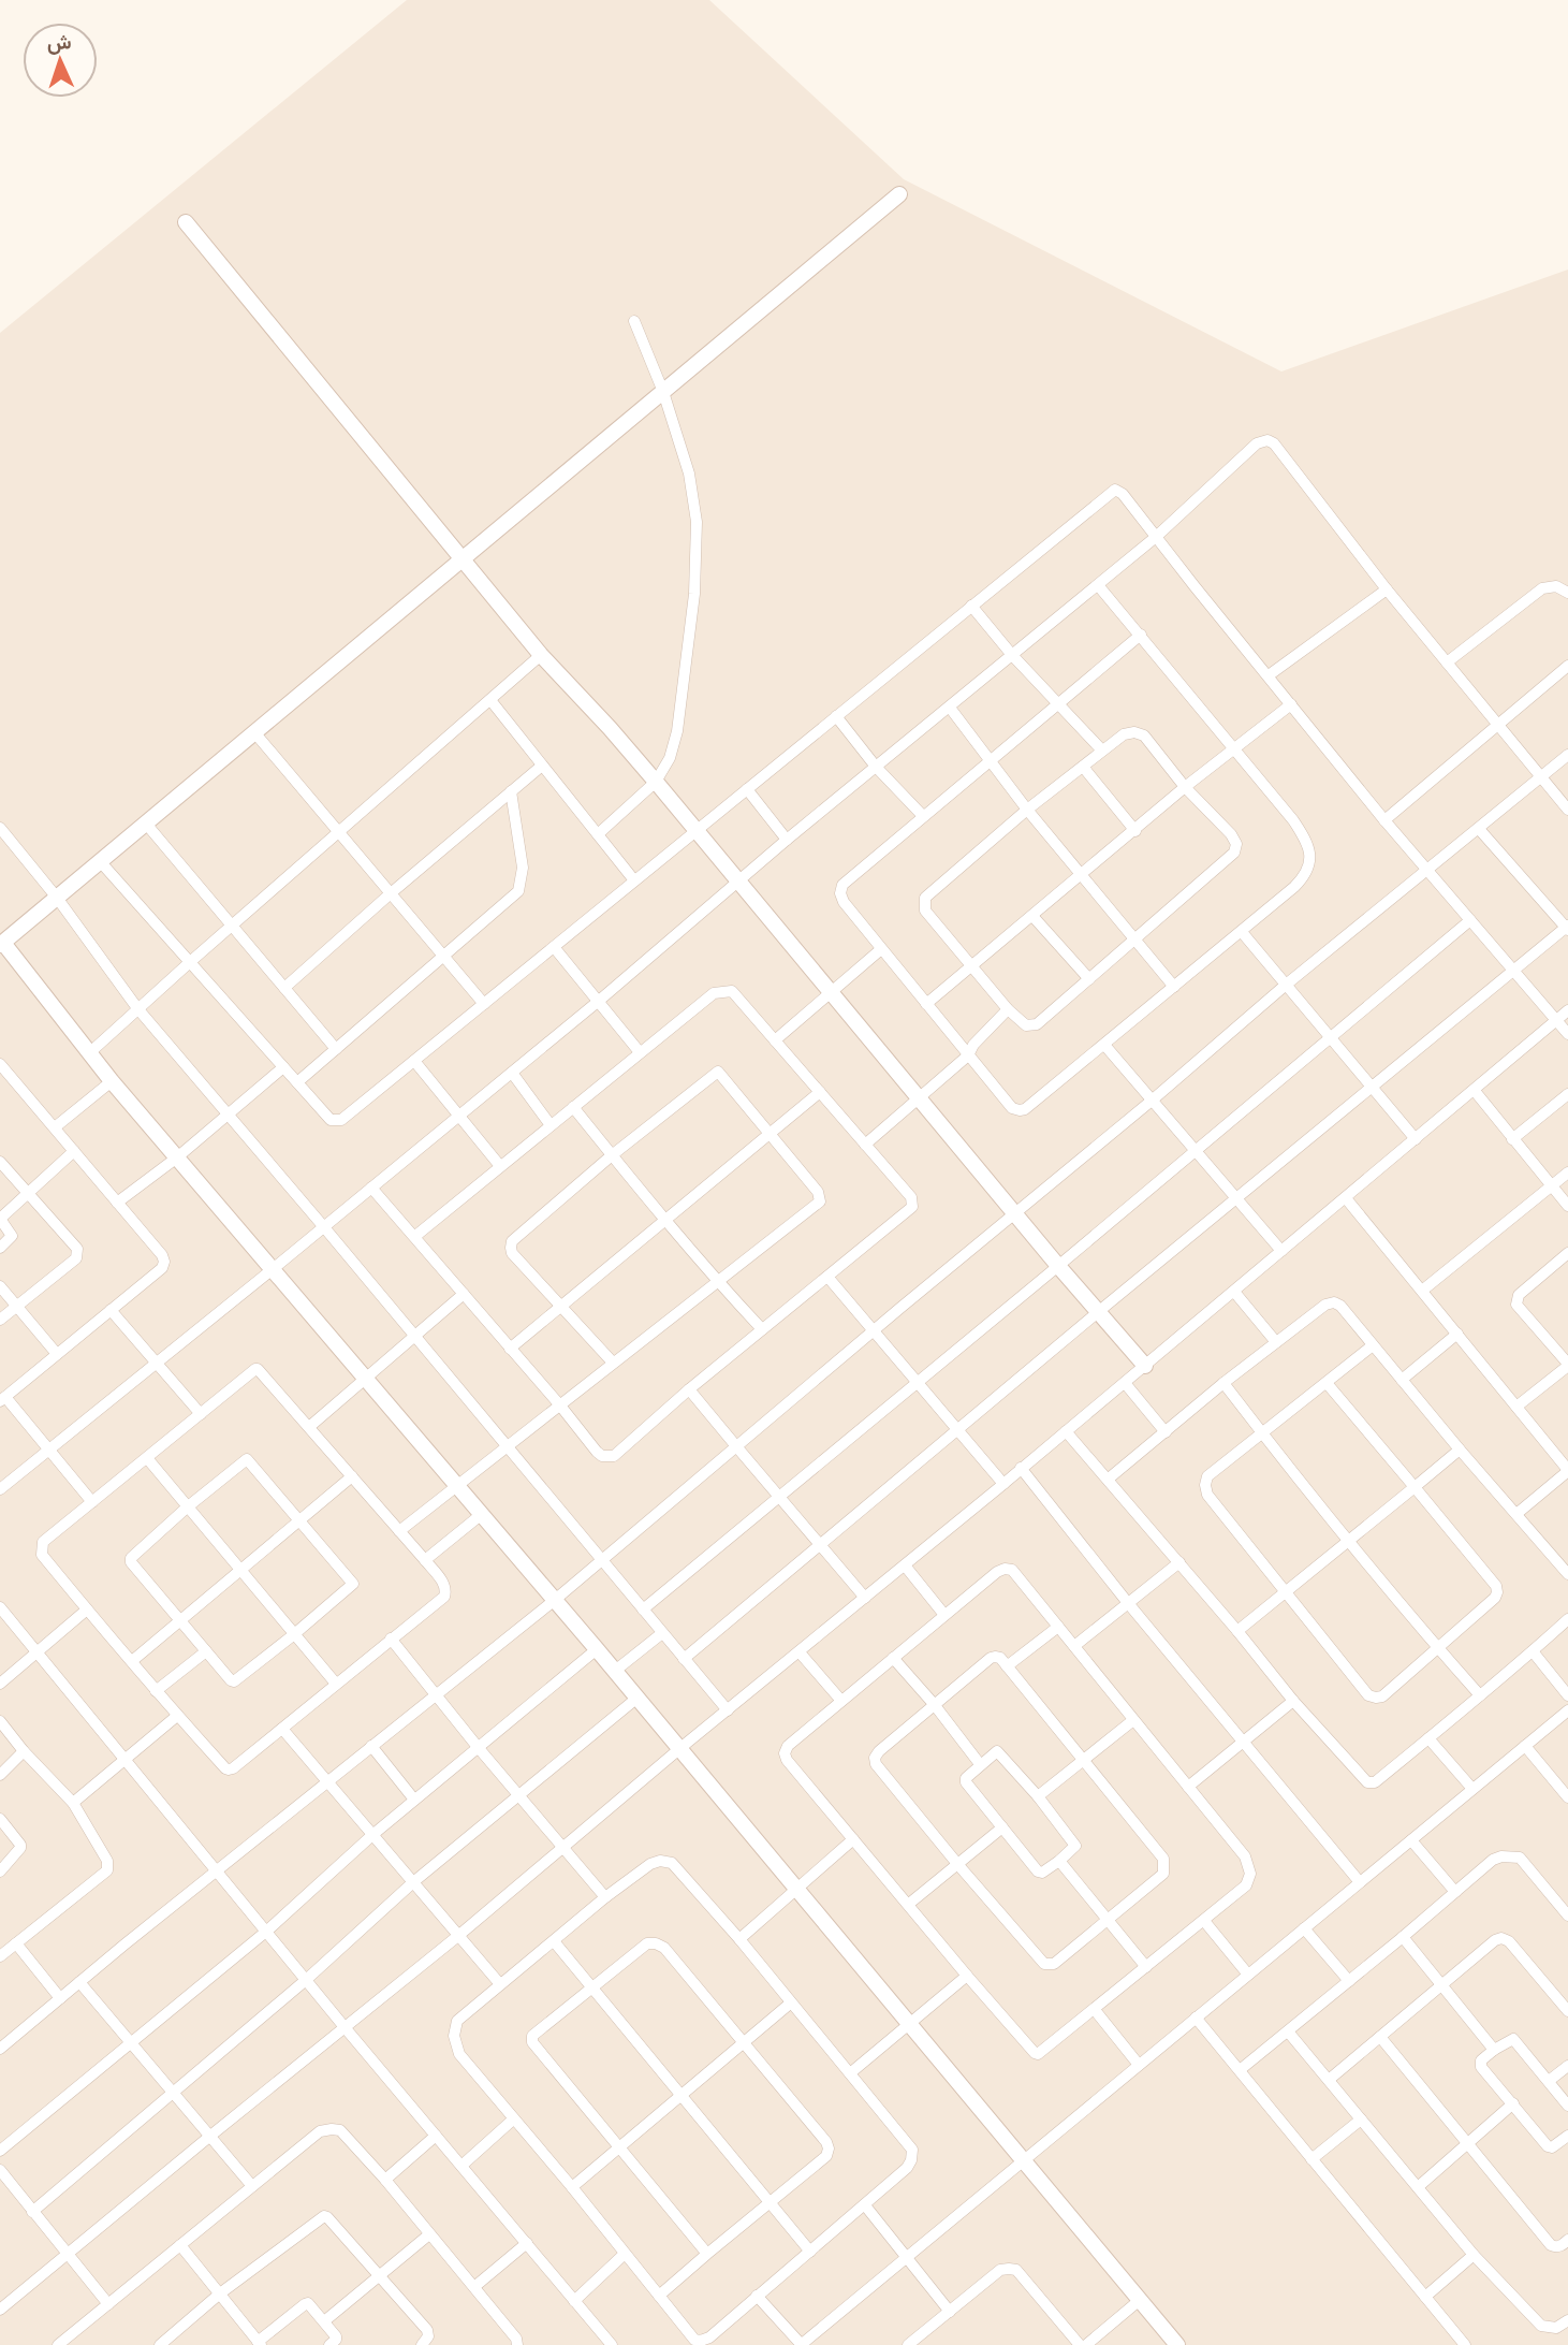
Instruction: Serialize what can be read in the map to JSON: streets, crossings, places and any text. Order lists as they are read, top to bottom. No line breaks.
{"north":"top"}
